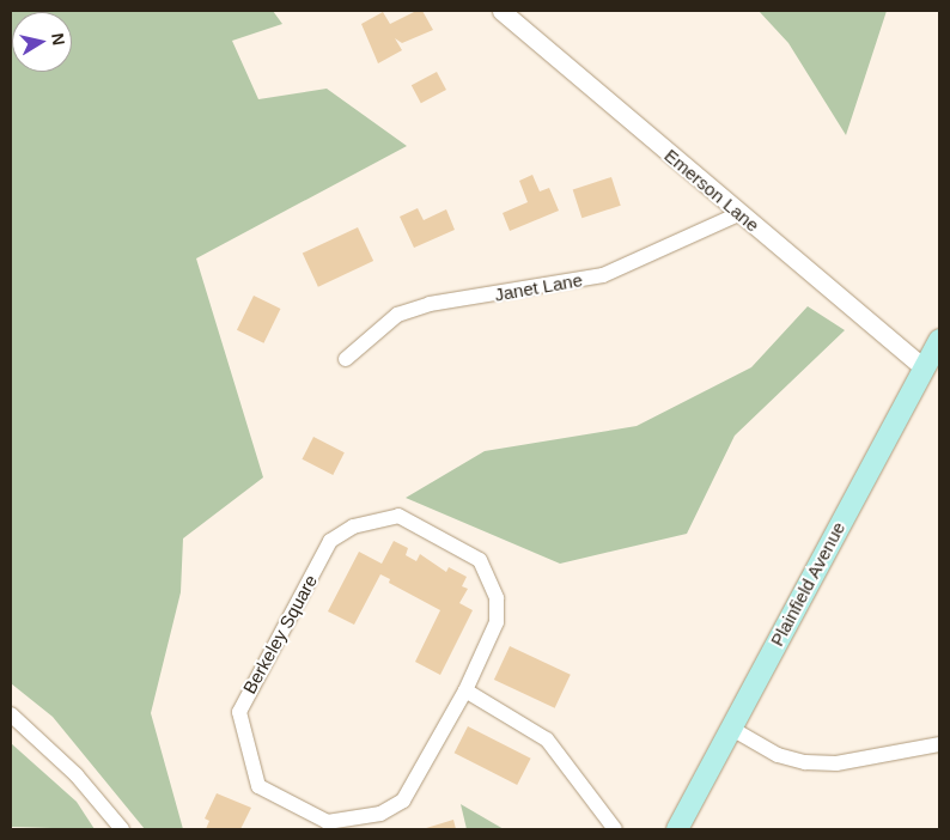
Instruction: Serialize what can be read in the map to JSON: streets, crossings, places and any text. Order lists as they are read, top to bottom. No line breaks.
{"streets":{"main road":["Plainfield Avenue"],"street":["Emerson Lane","Janet Lane","Berkeley Square"]},"crossings":[["Emerson Lane","Janet Lane"],["Emerson Lane","Plainfield Avenue"]],"north":"right"}
